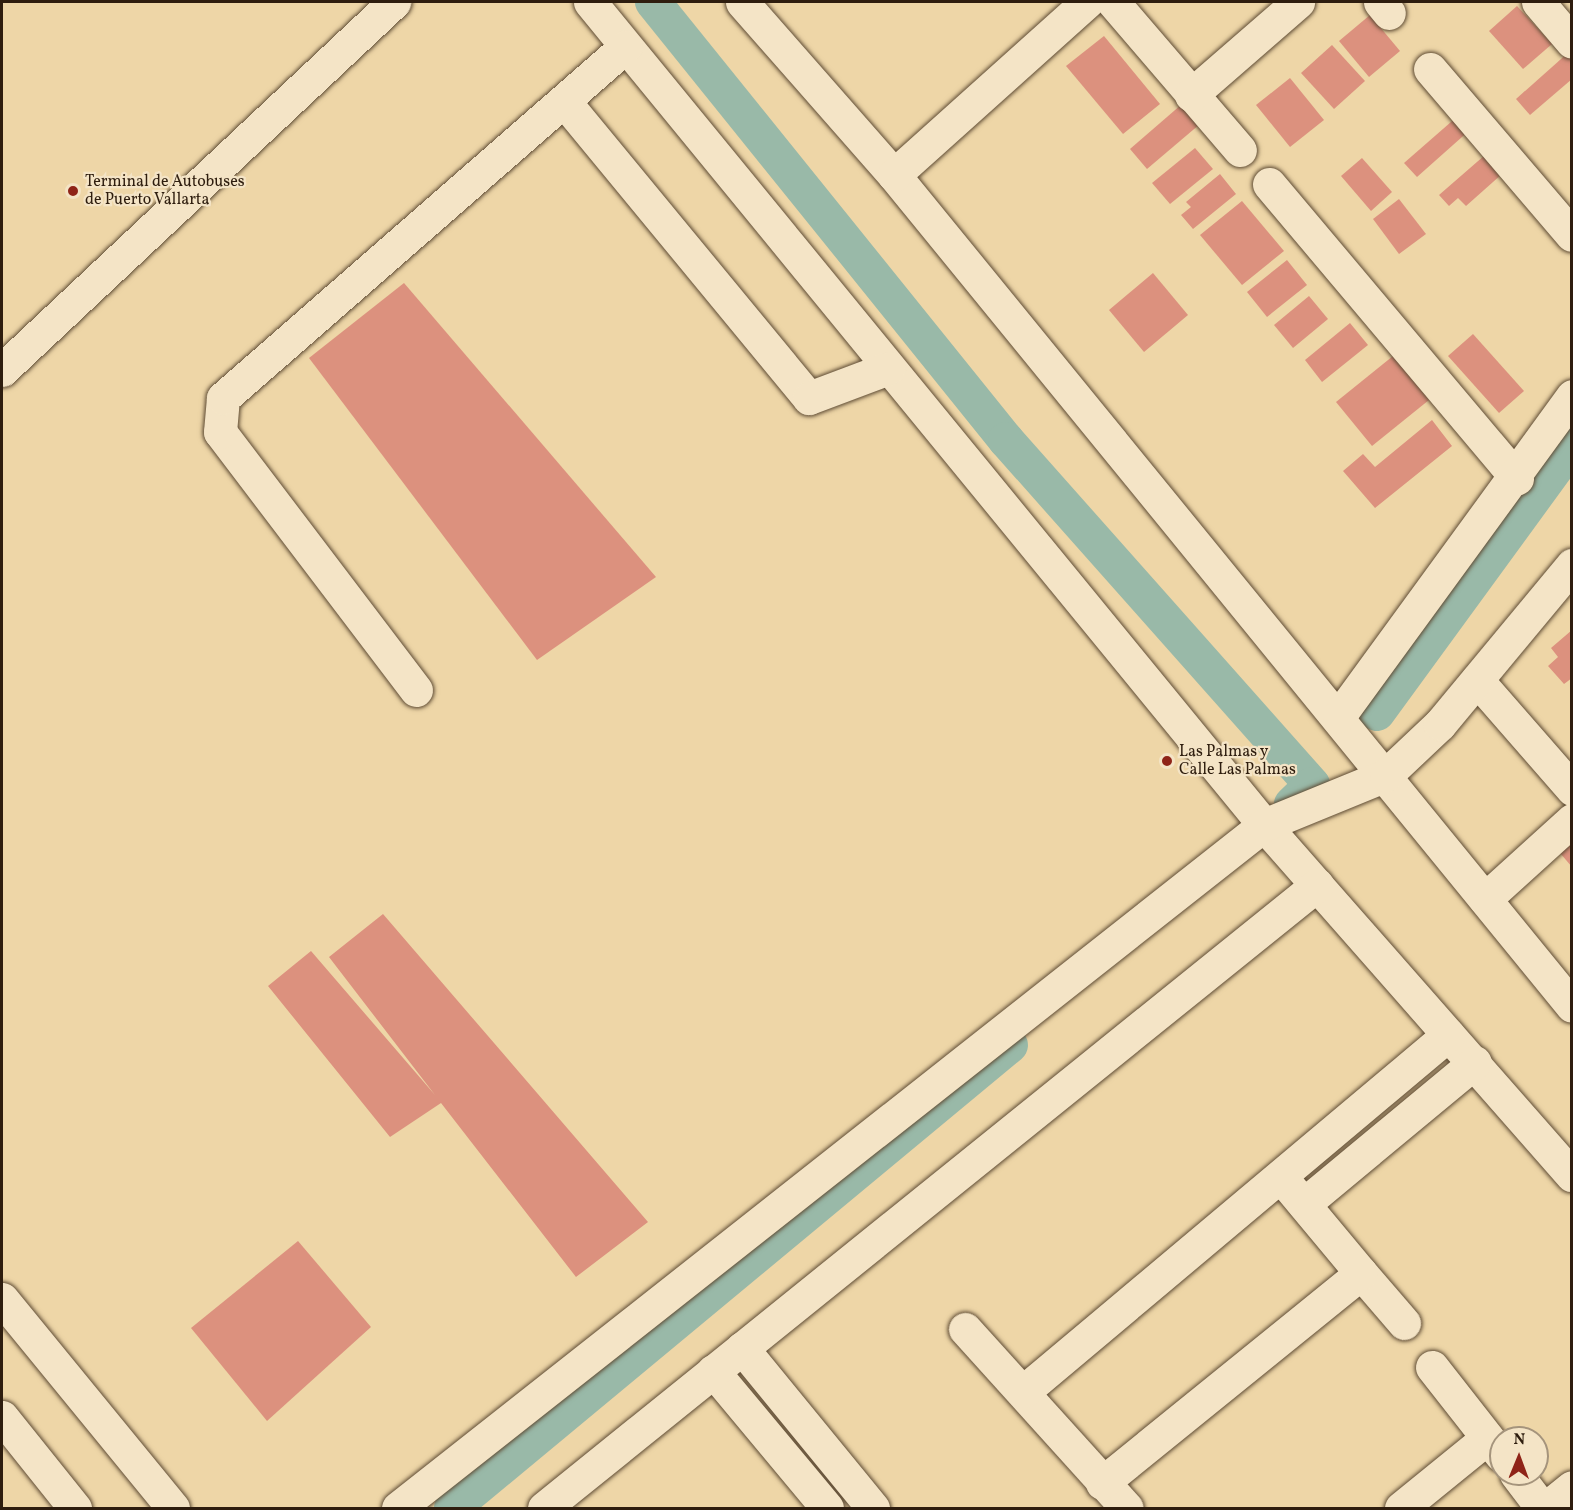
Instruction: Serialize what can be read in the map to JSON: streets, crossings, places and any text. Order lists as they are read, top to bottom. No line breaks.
{"places":["Terminal de Autobuses de Puerto Vallarta","Las Palmas y Calle Las Palmas"],"north":"top"}
